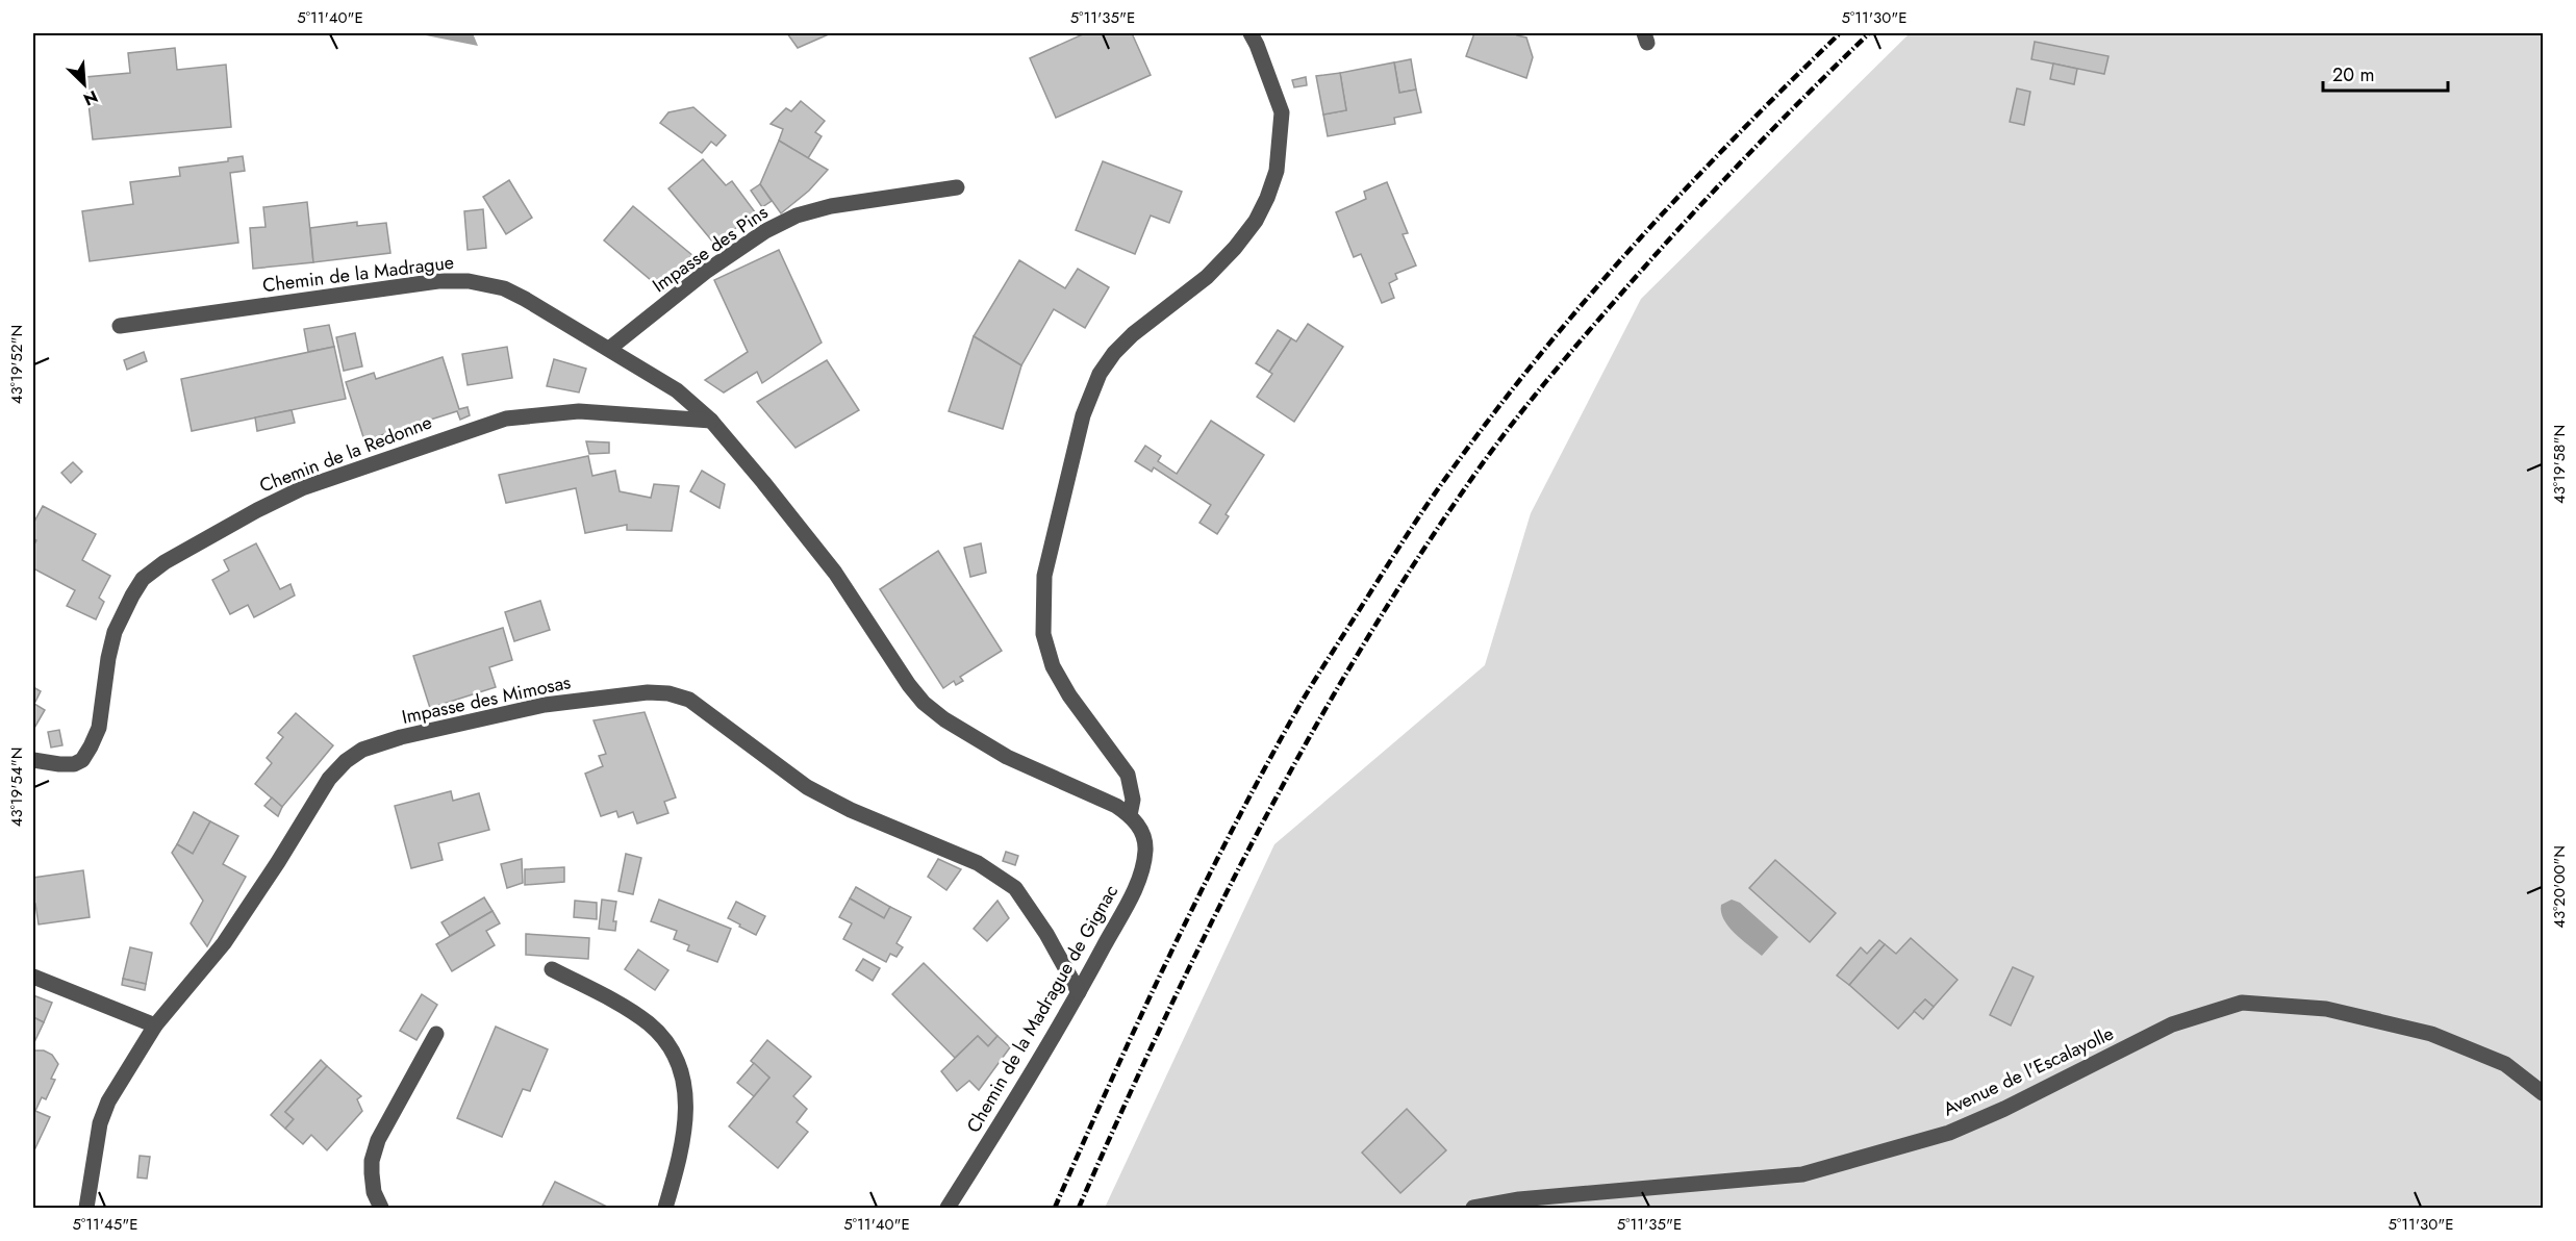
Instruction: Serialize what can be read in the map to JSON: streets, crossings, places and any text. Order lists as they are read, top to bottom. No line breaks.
{"streets":{"street":["Impasse des Pins","Chemin de la Madrague","Chemin de la Redonne","Impasse des Mimosas","Chemin de la Madrague de Gignac","Avenue de l'Escalayolle"]},"crossings":[["Impasse des Pins","Chemin de la Madrague"],["Chemin de la Madrague","Chemin de la Redonne"],["Impasse des Mimosas","Chemin de la Madrague de Gignac"]],"scale_bar":"20 m","north":"bottom right","coordinates":["5°11'40\"E","5°11'35\"E","5°11'30\"E","43°19'52\"N","43°19'58\"N","43°19'54\"N","43°20'00\"N","5°11'45\"E"]}
